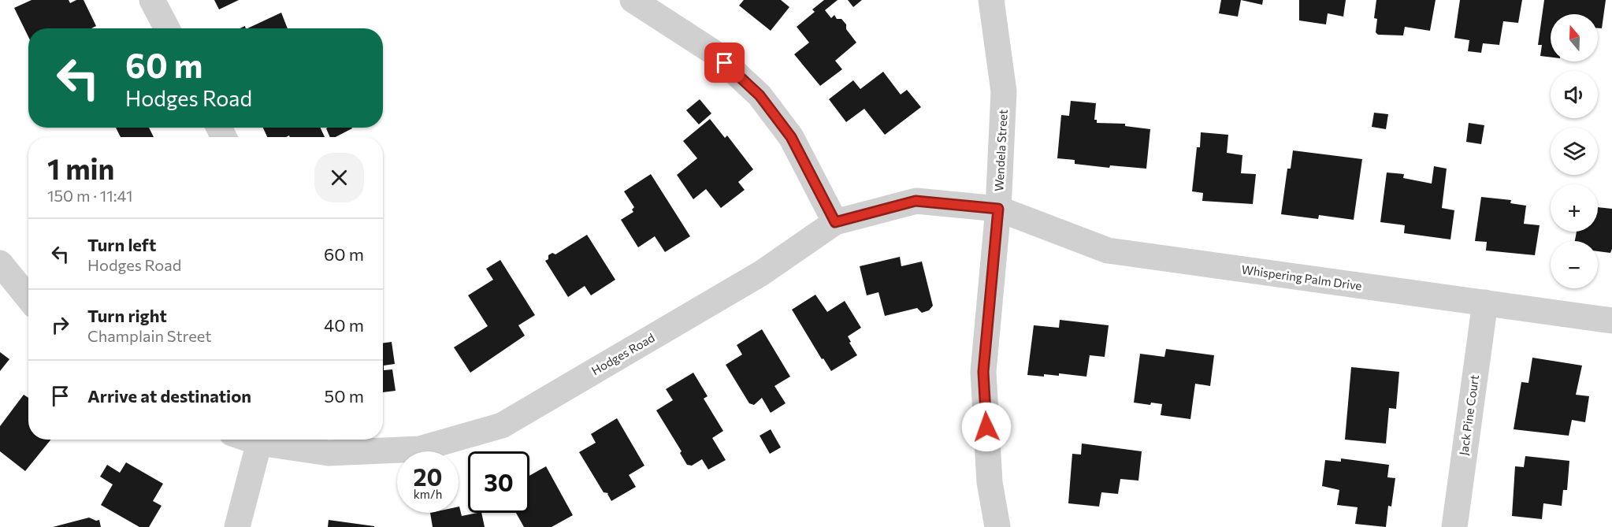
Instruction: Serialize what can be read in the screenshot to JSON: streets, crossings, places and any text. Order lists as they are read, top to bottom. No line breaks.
{"streets":{"street":["Wendela Street","Whispering Palm Drive","Hodges Road","Jack Pine Court"]},"crossings":[["Wendela Street","Whispering Palm Drive"],["Wendela Street","Hodges Road"],["Whispering Palm Drive","Hodges Road"],["Whispering Palm Drive","Jack Pine Court"]],"north":"top","page":{"map_buttons":["+","−"],"turn":["60 m","Hodges Road"],"heading":["1 min","150 m · 11:41"],"list":[{"name":"Turn left","note":"Hodges Road","value":"60 m"},{"name":"Turn right","note":"Champlain Street","value":"40 m"},{"name":"Arrive at destination","value":"50 m"}],"speed":"20 km/h","limit":"30"}}
